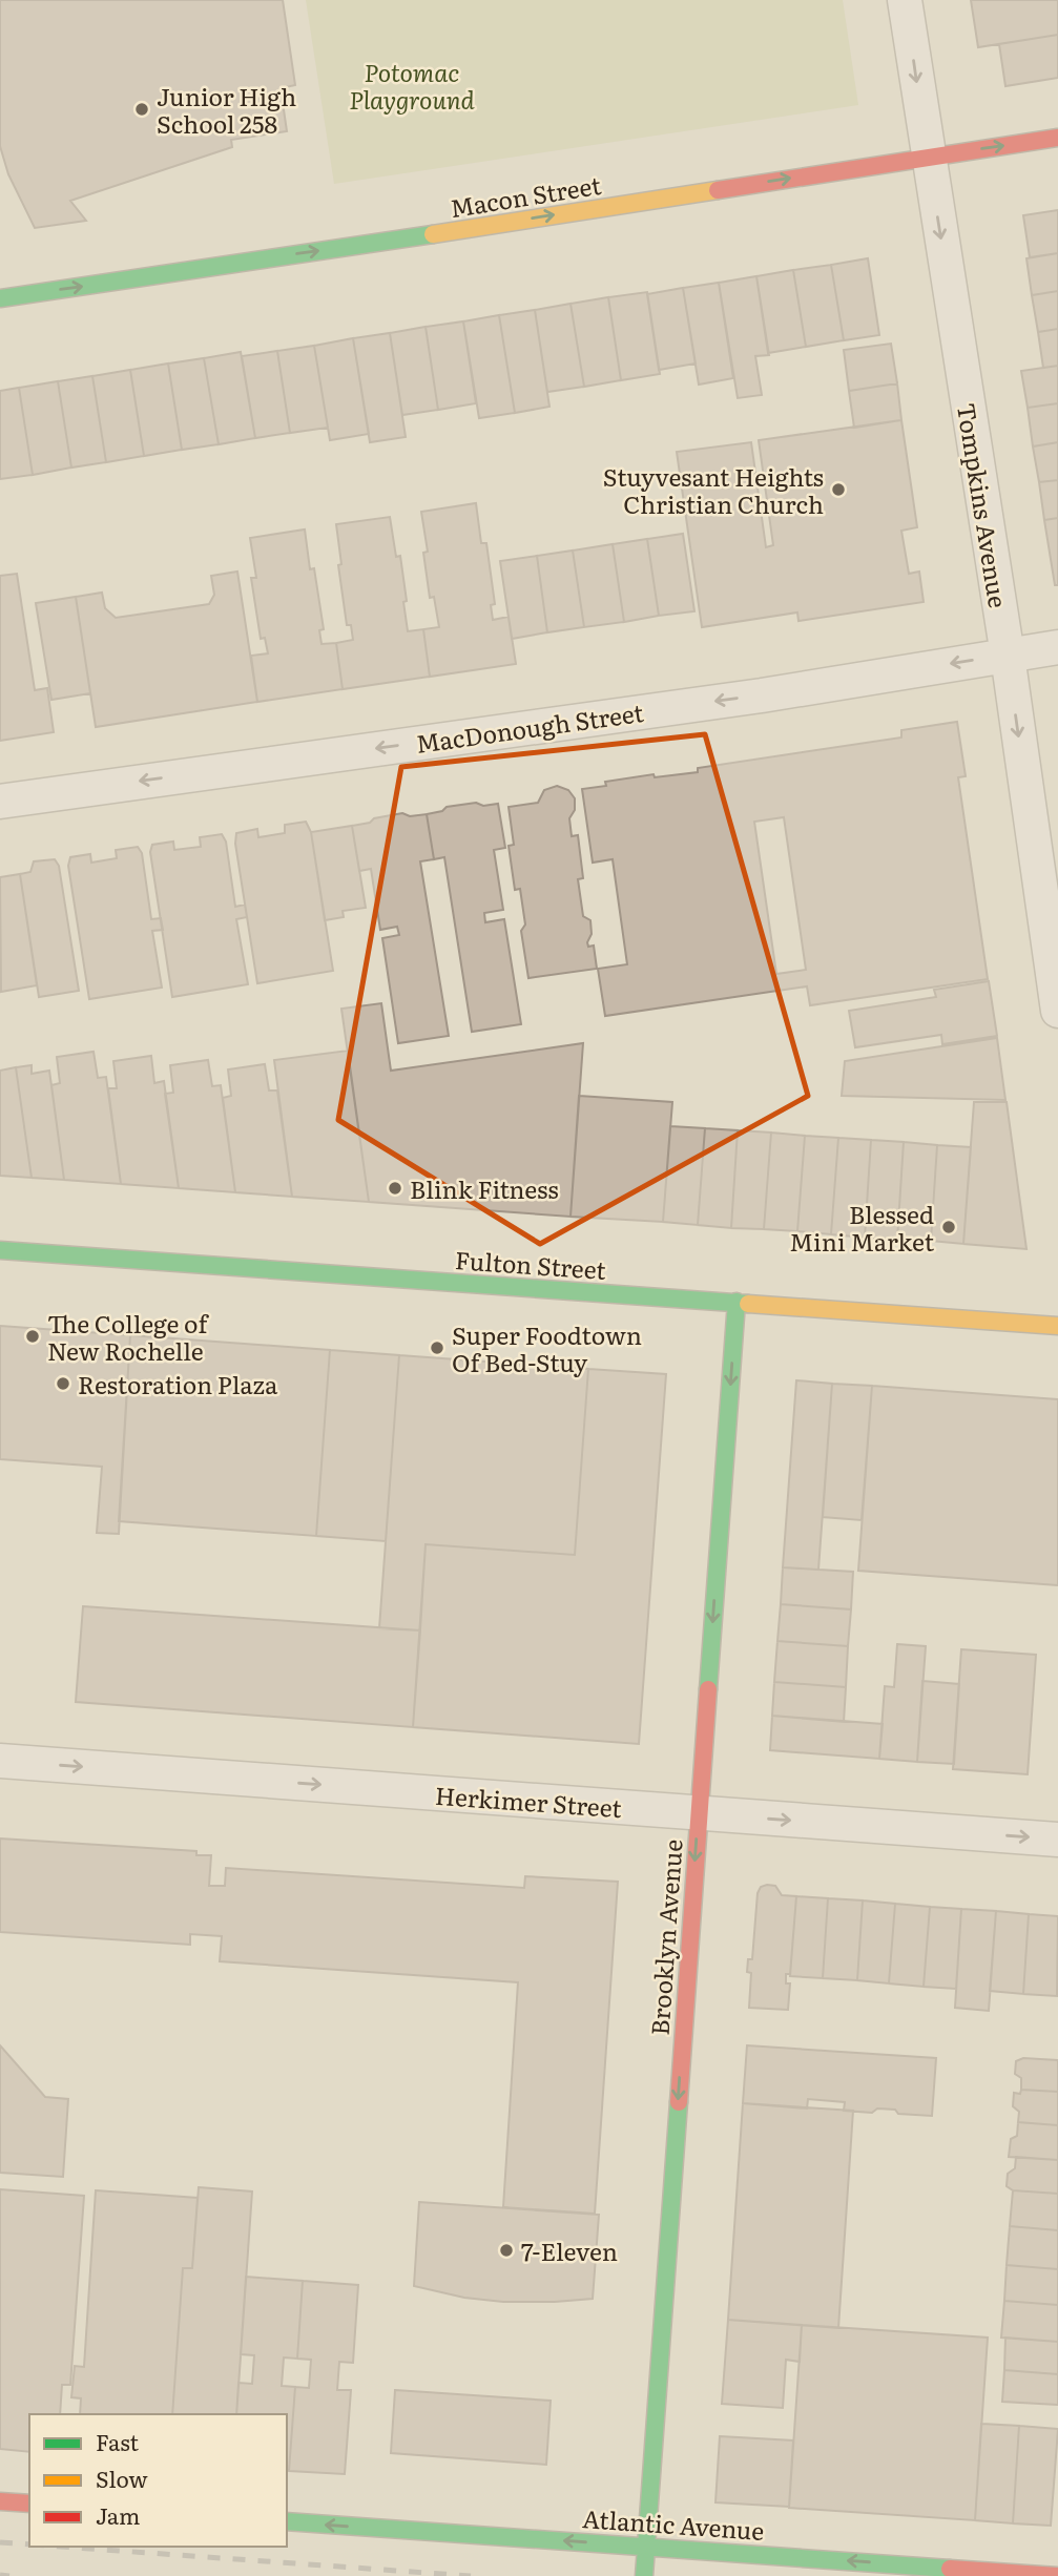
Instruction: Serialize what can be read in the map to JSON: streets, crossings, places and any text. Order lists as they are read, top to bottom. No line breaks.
{"streets":{"street":["Macon Street","Tompkins Avenue","MacDonough Street","Fulton Street","Herkimer Street","Brooklyn Avenue","Atlantic Avenue"]},"crossings":[["Macon Street","Tompkins Avenue"],["Tompkins Avenue","MacDonough Street"],["Fulton Street","Brooklyn Avenue"],["Herkimer Street","Brooklyn Avenue"],["Brooklyn Avenue","Atlantic Avenue"]],"one_way":["Macon Street","Tompkins Avenue","MacDonough Street","Herkimer Street","Brooklyn Avenue","Atlantic Avenue"],"parks":["Potomac Playground"],"places":["Junior High School 258","Stuyvesant Heights Christian Church","Blink Fitness","Blessed Mini Market","The College of New Rochelle","Super Foodtown Of Bed-Stuy","Restoration Plaza","7-Eleven"],"legend":["Fast","Slow","Jam"]}
